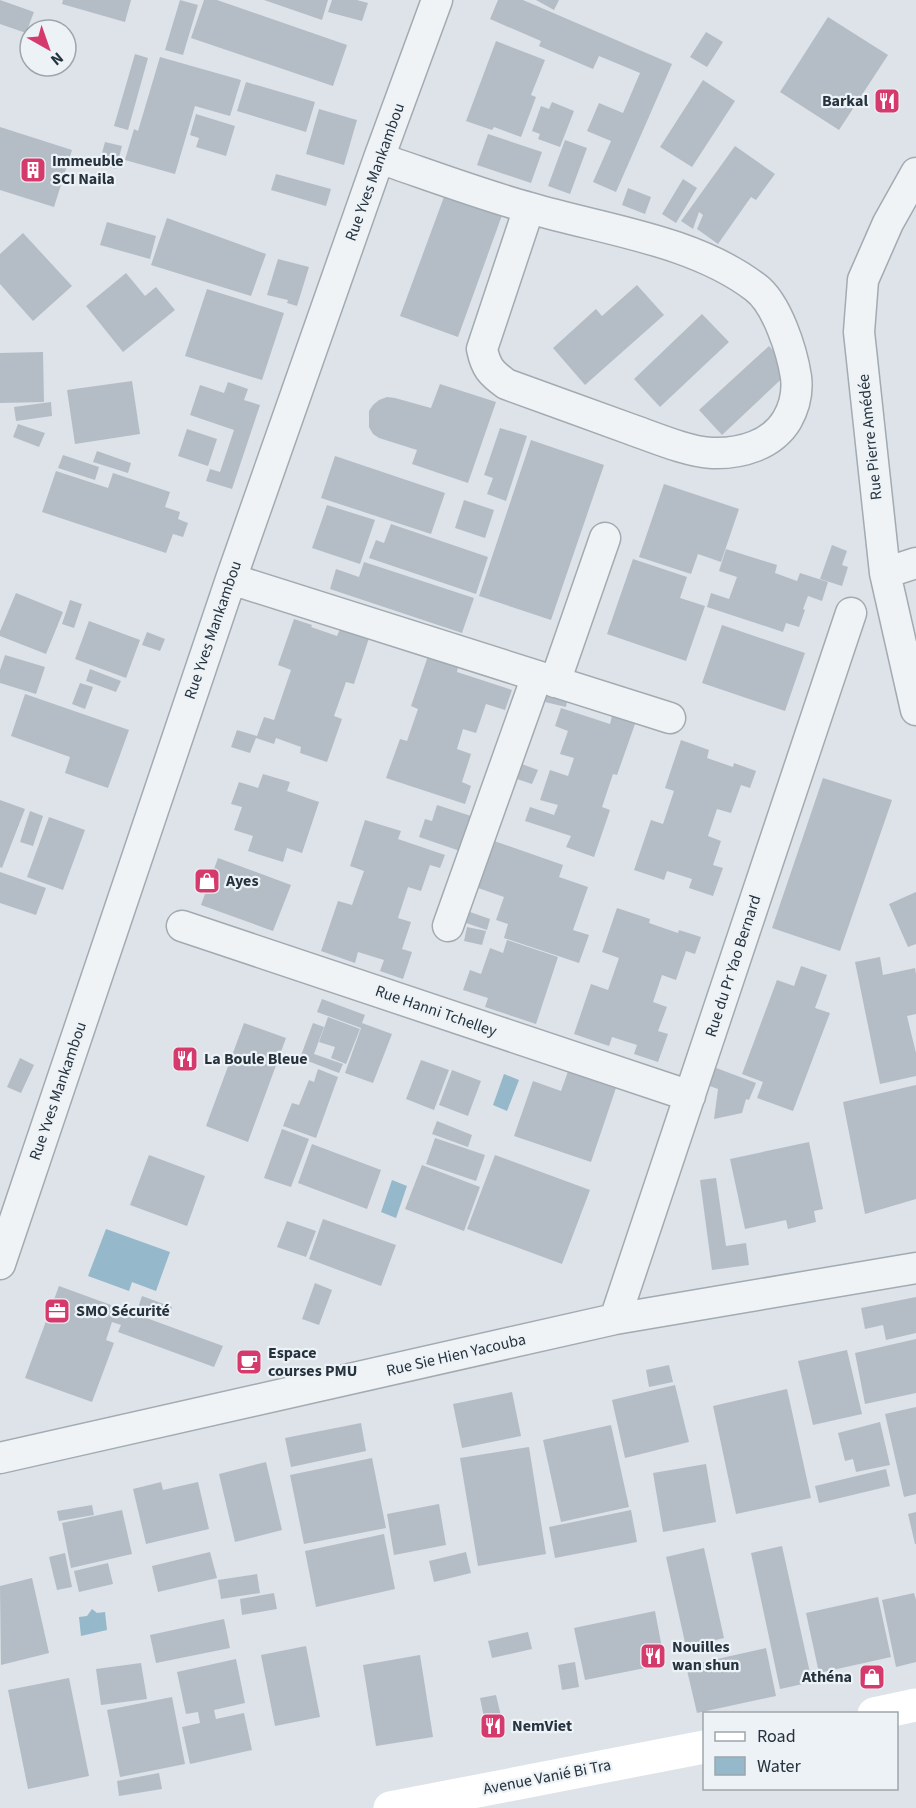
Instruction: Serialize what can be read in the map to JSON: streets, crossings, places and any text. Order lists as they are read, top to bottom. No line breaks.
{"streets":{"street":["Rue Yves Mankambou","Rue Pierre Amédée","Rue du Pr Yao Bernard","Rue Hanni Tchelley","Rue Sie Hien Yacouba","Avenue Vanié Bi Tra"]},"crossings":[["Rue du Pr Yao Bernard","Rue Hanni Tchelley"],["Rue du Pr Yao Bernard","Rue Sie Hien Yacouba"]],"places":{"restaurant":["Barkal","La Boule Bleue","Nouilles wan shun","NemViet"],"building":["Immeuble SCI Naila"],"shop":["Ayes","Athéna"],"office":["SMO Sécurité"],"cafe":["Espace courses PMU"]},"legend":["Road","Water"],"north":"bottom right"}
